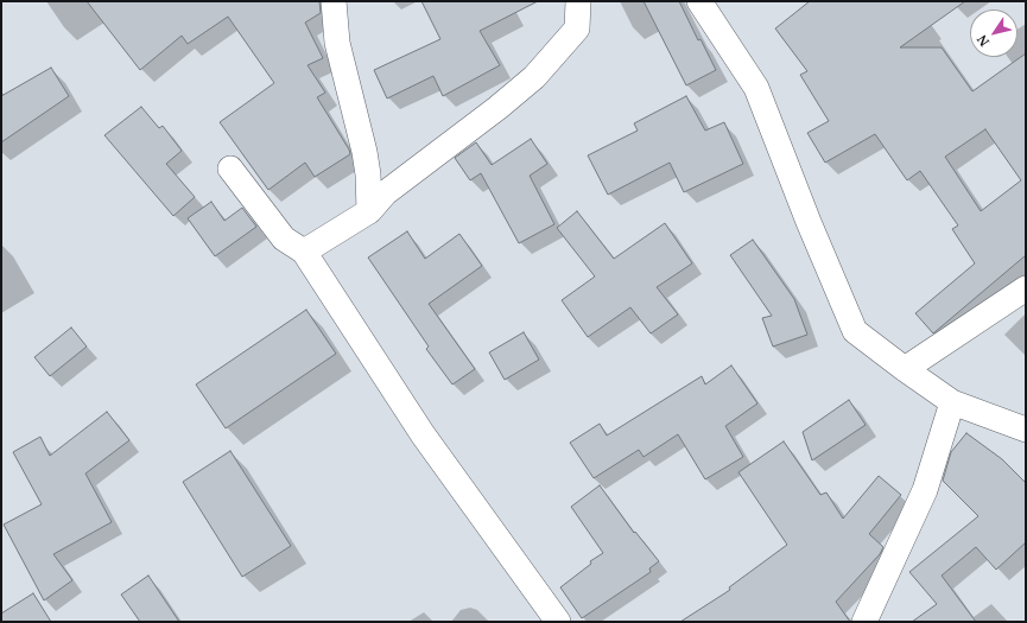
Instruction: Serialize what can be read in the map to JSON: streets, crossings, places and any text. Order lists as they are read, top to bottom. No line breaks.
{"north":"bottom left"}
